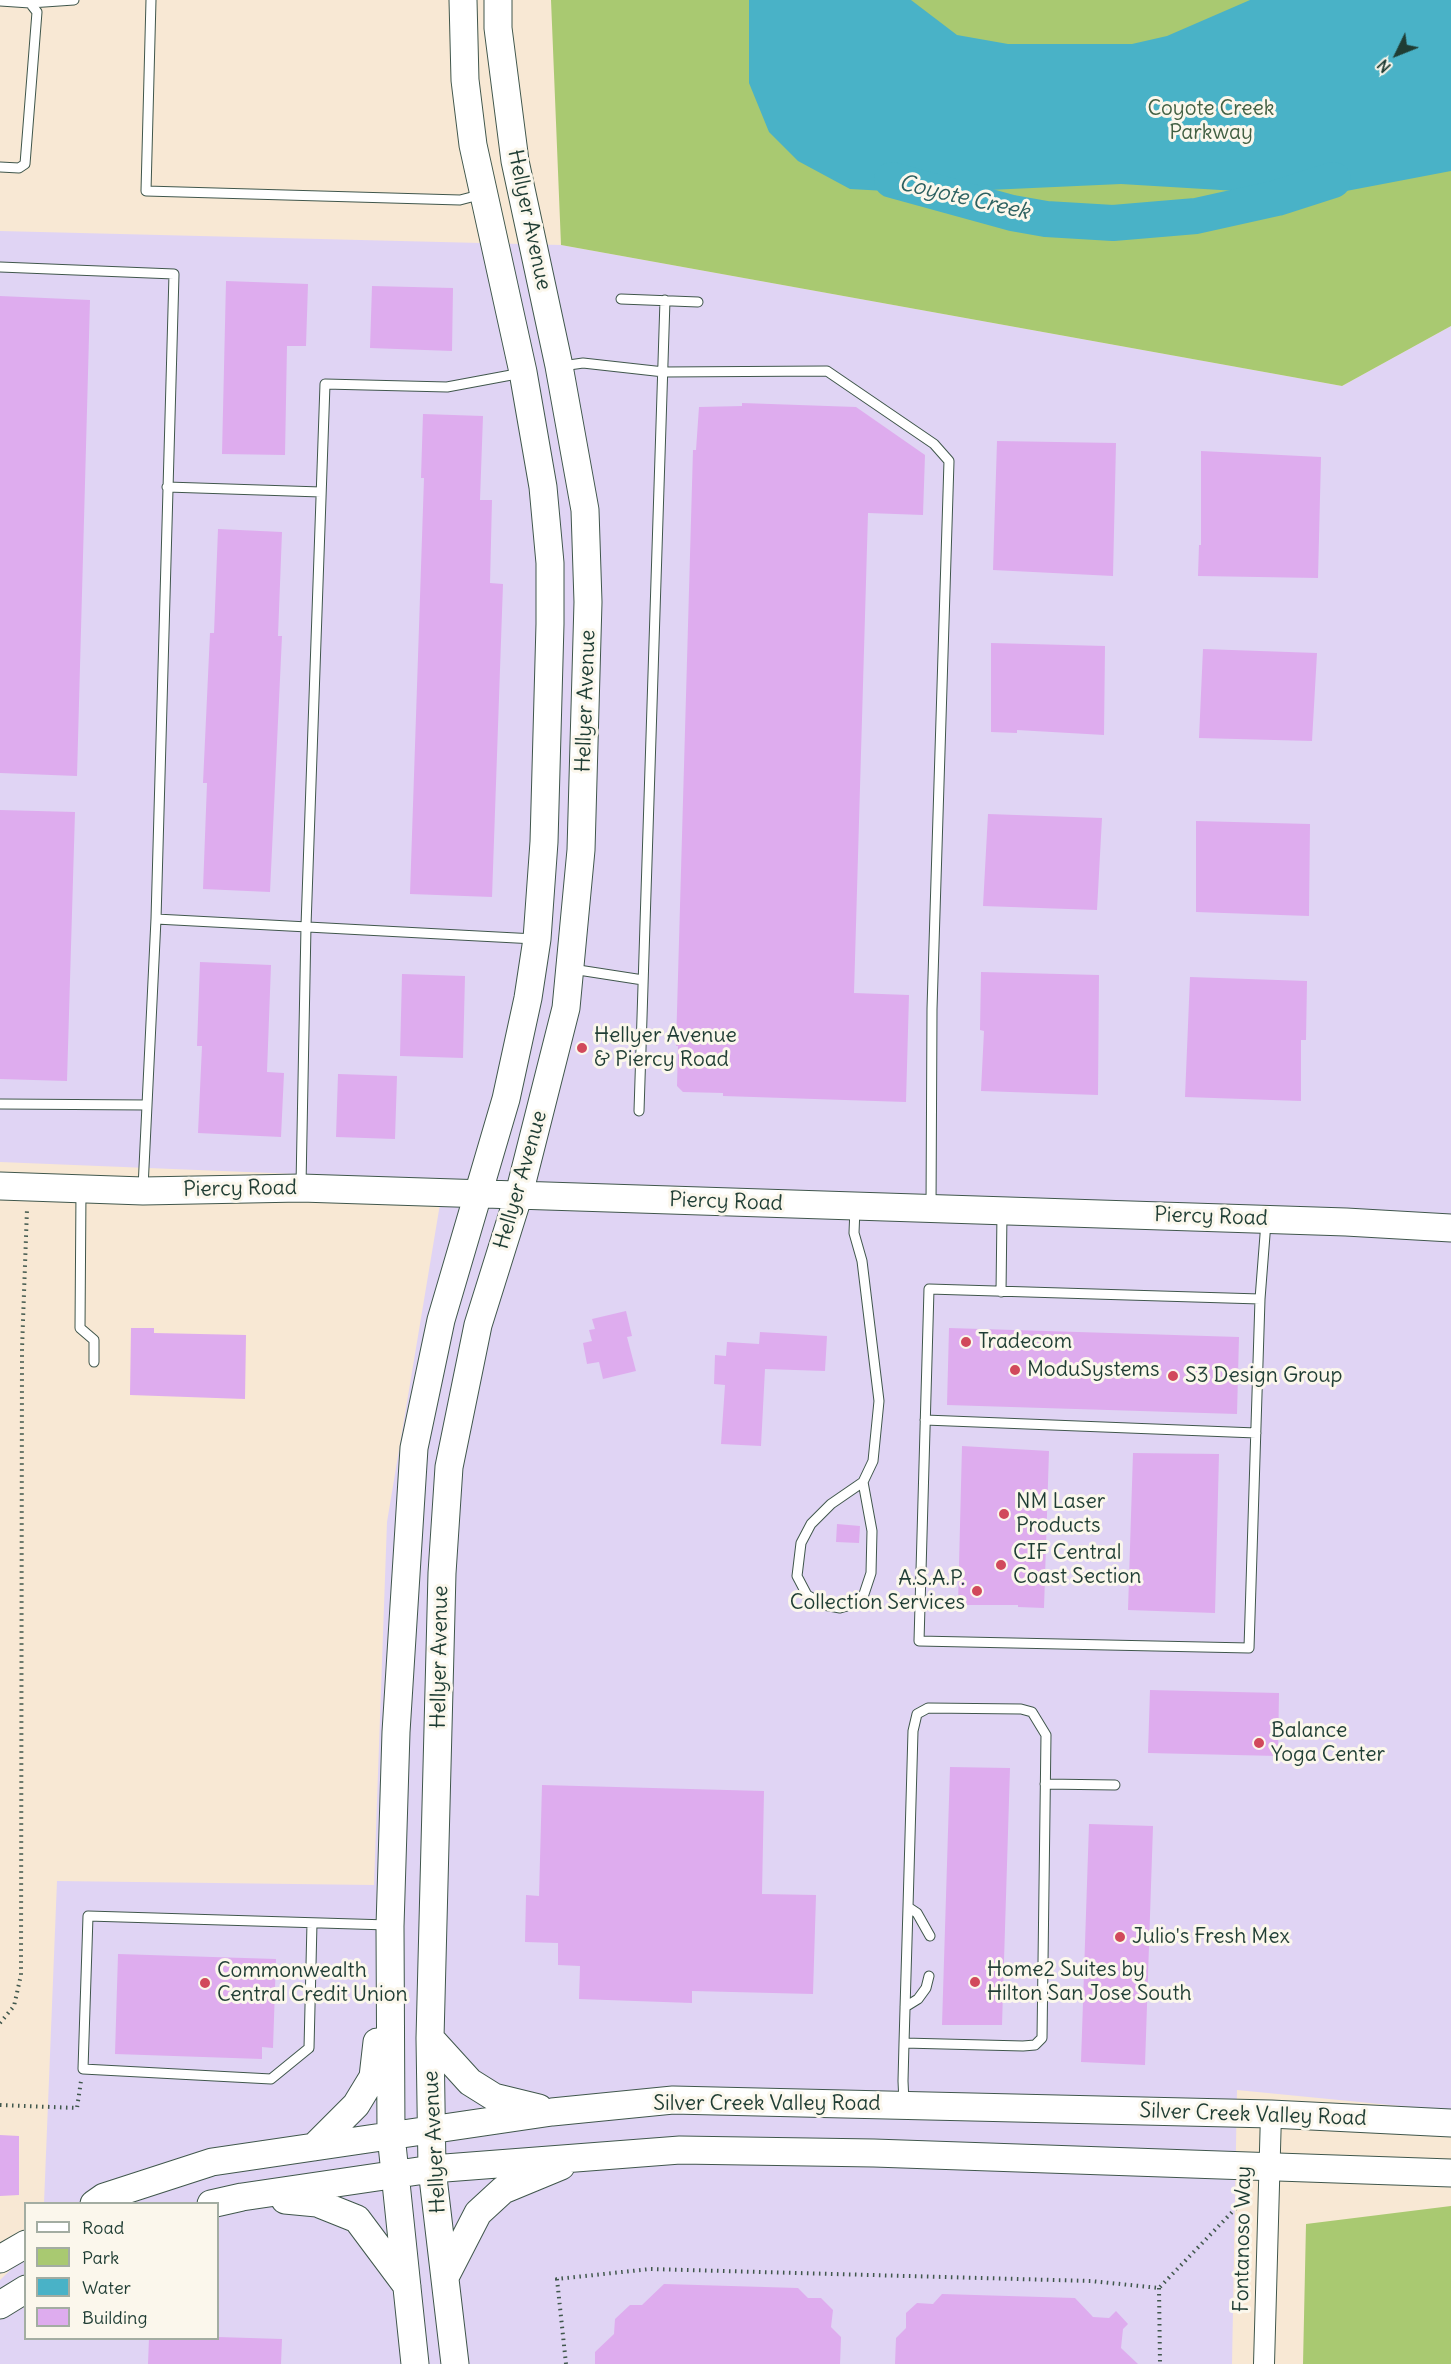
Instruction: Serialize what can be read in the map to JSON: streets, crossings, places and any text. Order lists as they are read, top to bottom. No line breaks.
{"streets":{"main road":["Hellyer Avenue","Piercy Road","Silver Creek Valley Road"],"street":["Fontanoso Way"]},"crossings":[["Hellyer Avenue","Piercy Road"],["Hellyer Avenue","Silver Creek Valley Road"],["Silver Creek Valley Road","Fontanoso Way"]],"water":["Coyote Creek"],"parks":["Coyote Creek Parkway"],"places":["Hellyer Avenue & Piercy Road","Tradecom","ModuSystems","S3 Design Group","NM Laser Products","CIF Central Coast Section","A.S.A.P. Collection Services","Balance Yoga Center","Julio's Fresh Mex","Home2 Suites by Hilton San Jose South","Commonwealth Central Credit Union"],"legend":["Road","Park","Water","Building"],"north":"bottom left"}
